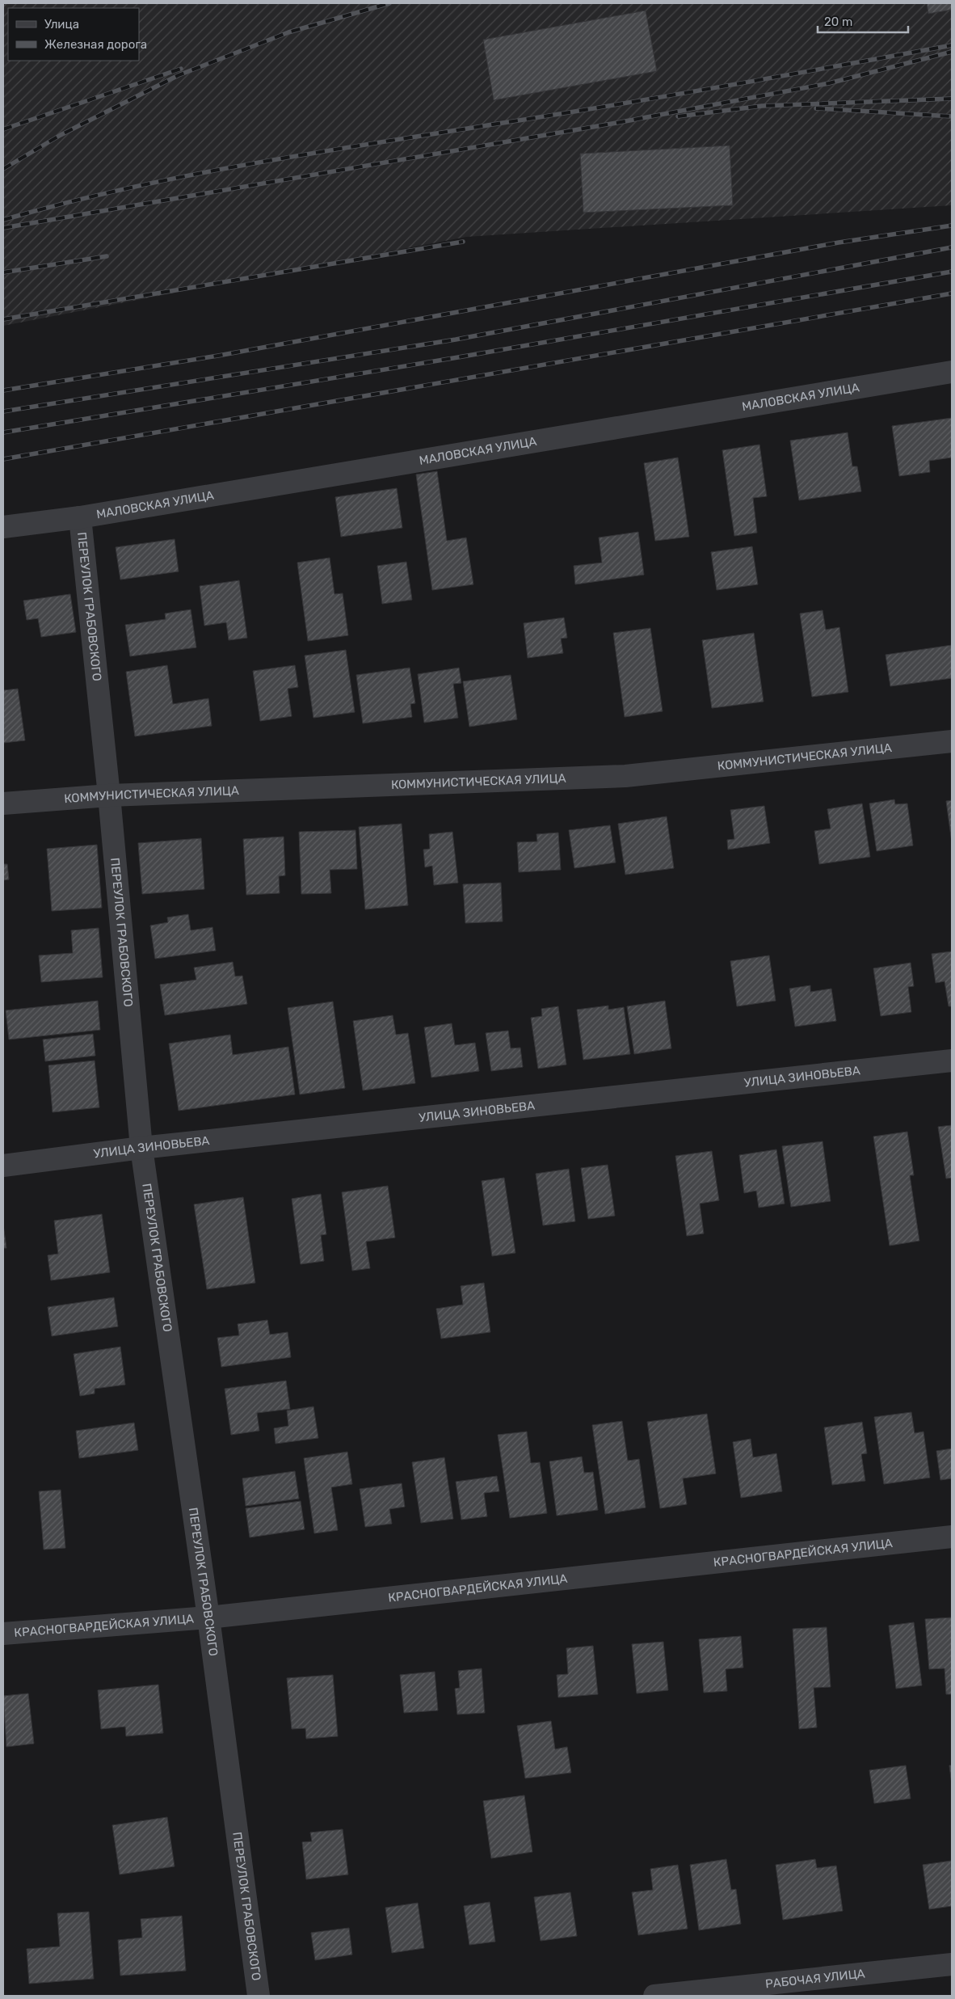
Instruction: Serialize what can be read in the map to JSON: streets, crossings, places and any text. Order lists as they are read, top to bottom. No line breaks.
{"streets":{"street":["МАЛОВСКАЯ УЛИЦА","ПЕРЕУЛОК ГРАБОВСКОГО","КОММУНИСТИЧЕСКАЯ УЛИЦА","УЛИЦА ЗИНОВЬЕВА","КРАСНОГВАРДЕЙСКАЯ УЛИЦА","РАБОЧАЯ УЛИЦА"]},"crossings":[["МАЛОВСКАЯ УЛИЦА","ПЕРЕУЛОК ГРАБОВСКОГО"],["ПЕРЕУЛОК ГРАБОВСКОГО","КОММУНИСТИЧЕСКАЯ УЛИЦА"],["ПЕРЕУЛОК ГРАБОВСКОГО","УЛИЦА ЗИНОВЬЕВА"],["ПЕРЕУЛОК ГРАБОВСКОГО","КРАСНОГВАРДЕЙСКАЯ УЛИЦА"]],"legend":["Улица","Железная дорога"],"scale_bar":"20 m"}
